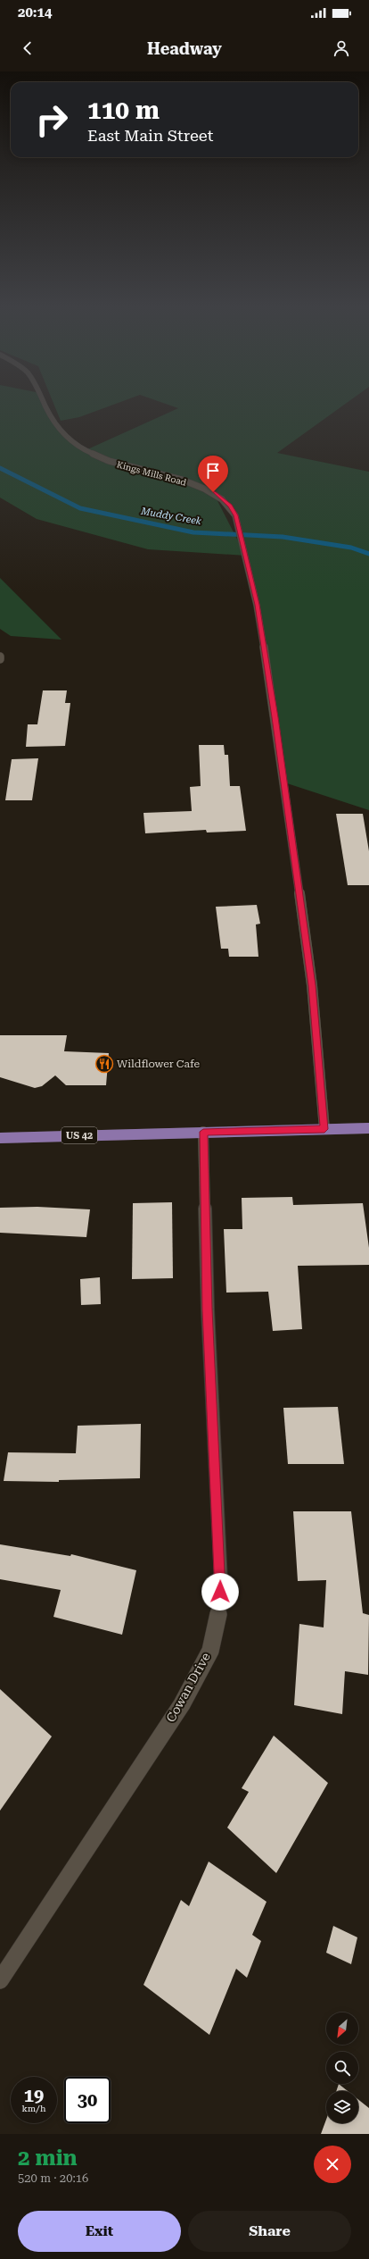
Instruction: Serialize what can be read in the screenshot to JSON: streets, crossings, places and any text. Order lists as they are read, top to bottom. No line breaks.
{"streets":{"main road":["US 42"],"street":["Kings Mills Road","Cowan Drive"]},"crossings":[["Kings Mills Road","US 42"],["US 42","Cowan Drive"]],"water":["Muddy Creek"],"places":{"restaurant":["Wildflower Cafe"]},"north":"bottom left","page":{"status":"20:14","header":"Headway","turn":["110 m","East Main Street"],"speed":"19 km/h","limit":"30","heading":["2 min","520 m · 20:16"],"buttons":["Exit","Share"]}}
